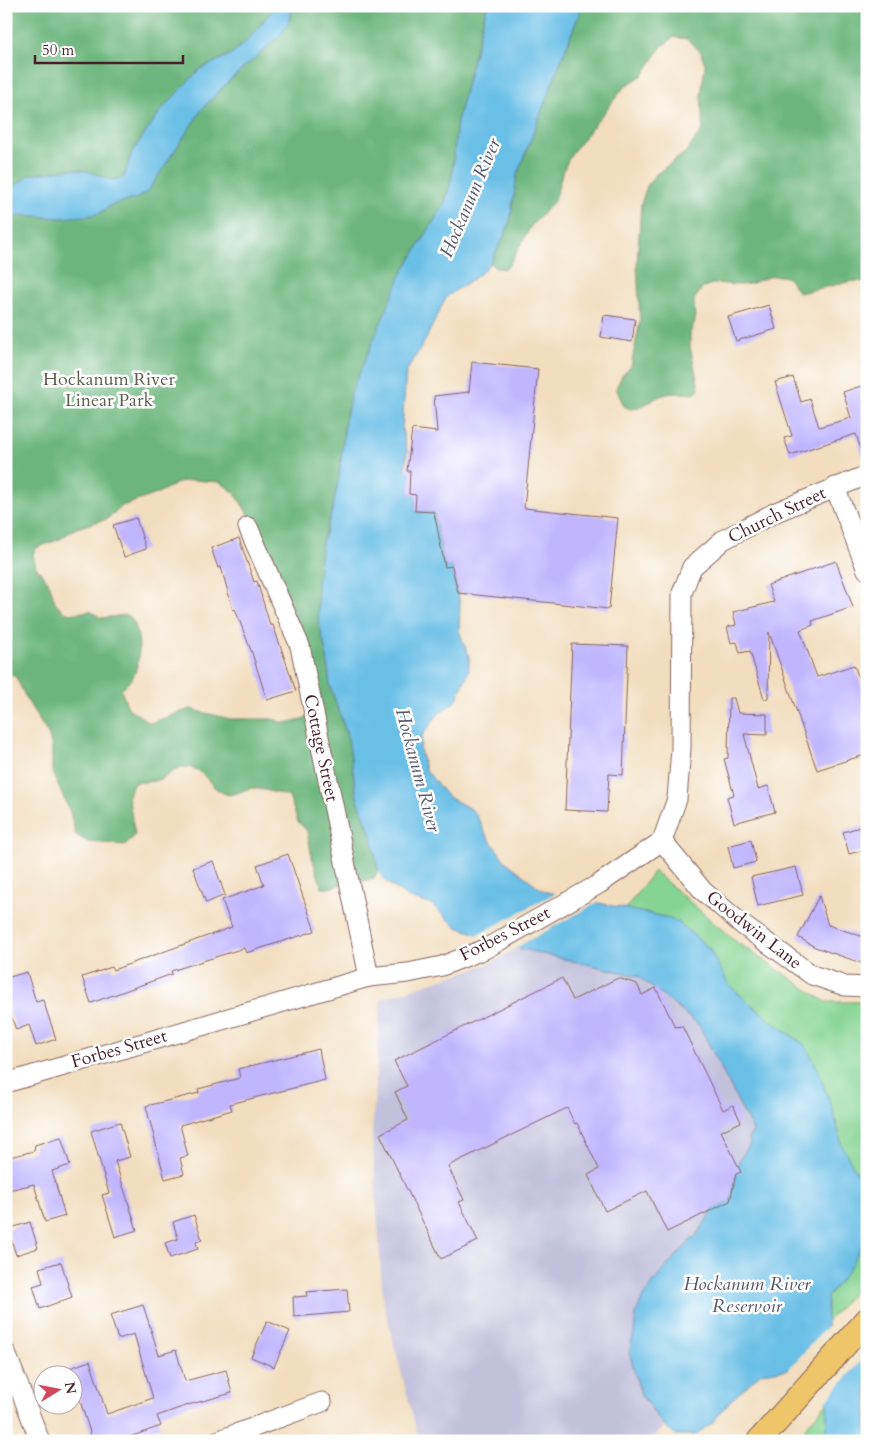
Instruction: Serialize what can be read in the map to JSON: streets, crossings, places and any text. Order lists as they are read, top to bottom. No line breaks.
{"streets":{"street":["Church Street","Cottage Street","Goodwin Lane","Forbes Street"]},"crossings":[["Church Street","Goodwin Lane"],["Church Street","Forbes Street"],["Cottage Street","Forbes Street"],["Goodwin Lane","Forbes Street"]],"water":["Hockanum River","Hockanum River Reservoir"],"parks":["Hockanum River Linear Park"],"scale_bar":"50 m","north":"right"}
